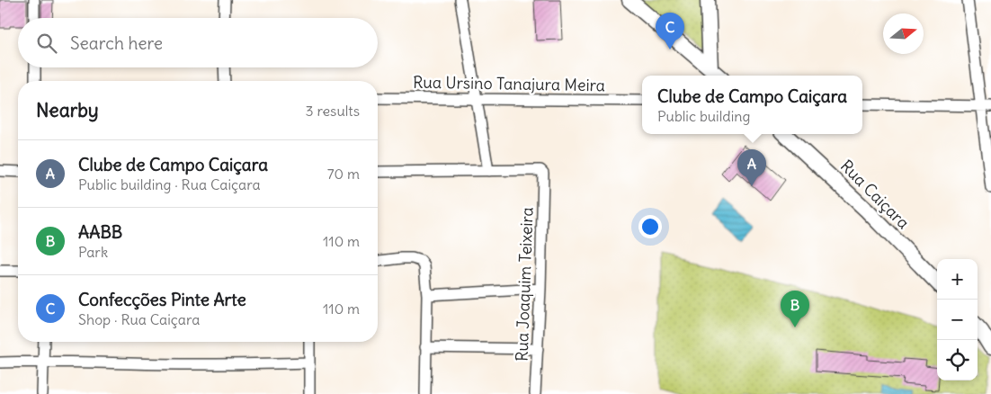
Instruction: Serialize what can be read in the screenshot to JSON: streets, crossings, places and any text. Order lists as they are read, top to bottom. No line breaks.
{"streets":{"street":["Rua Ursino Tanajura Meira","Rua Caiçara","Rua Joaquim Teixeira"]},"north":"right","page":{"pins":["C","A","B"],"search":"Search here","popup":["Clube de Campo Caiçara","Public building"],"heading":["Nearby","3 results"],"list":[{"mark":"A","name":"Clube de Campo Caiçara","note":"Public building · Rua Caiçara","value":"70 m"},{"mark":"B","name":"AABB","note":"Park","value":"110 m"},{"mark":"C","name":"Confecções Pinte Arte","note":"Shop · Rua Caiçara","value":"110 m"}],"map_buttons":["+","−"]}}
